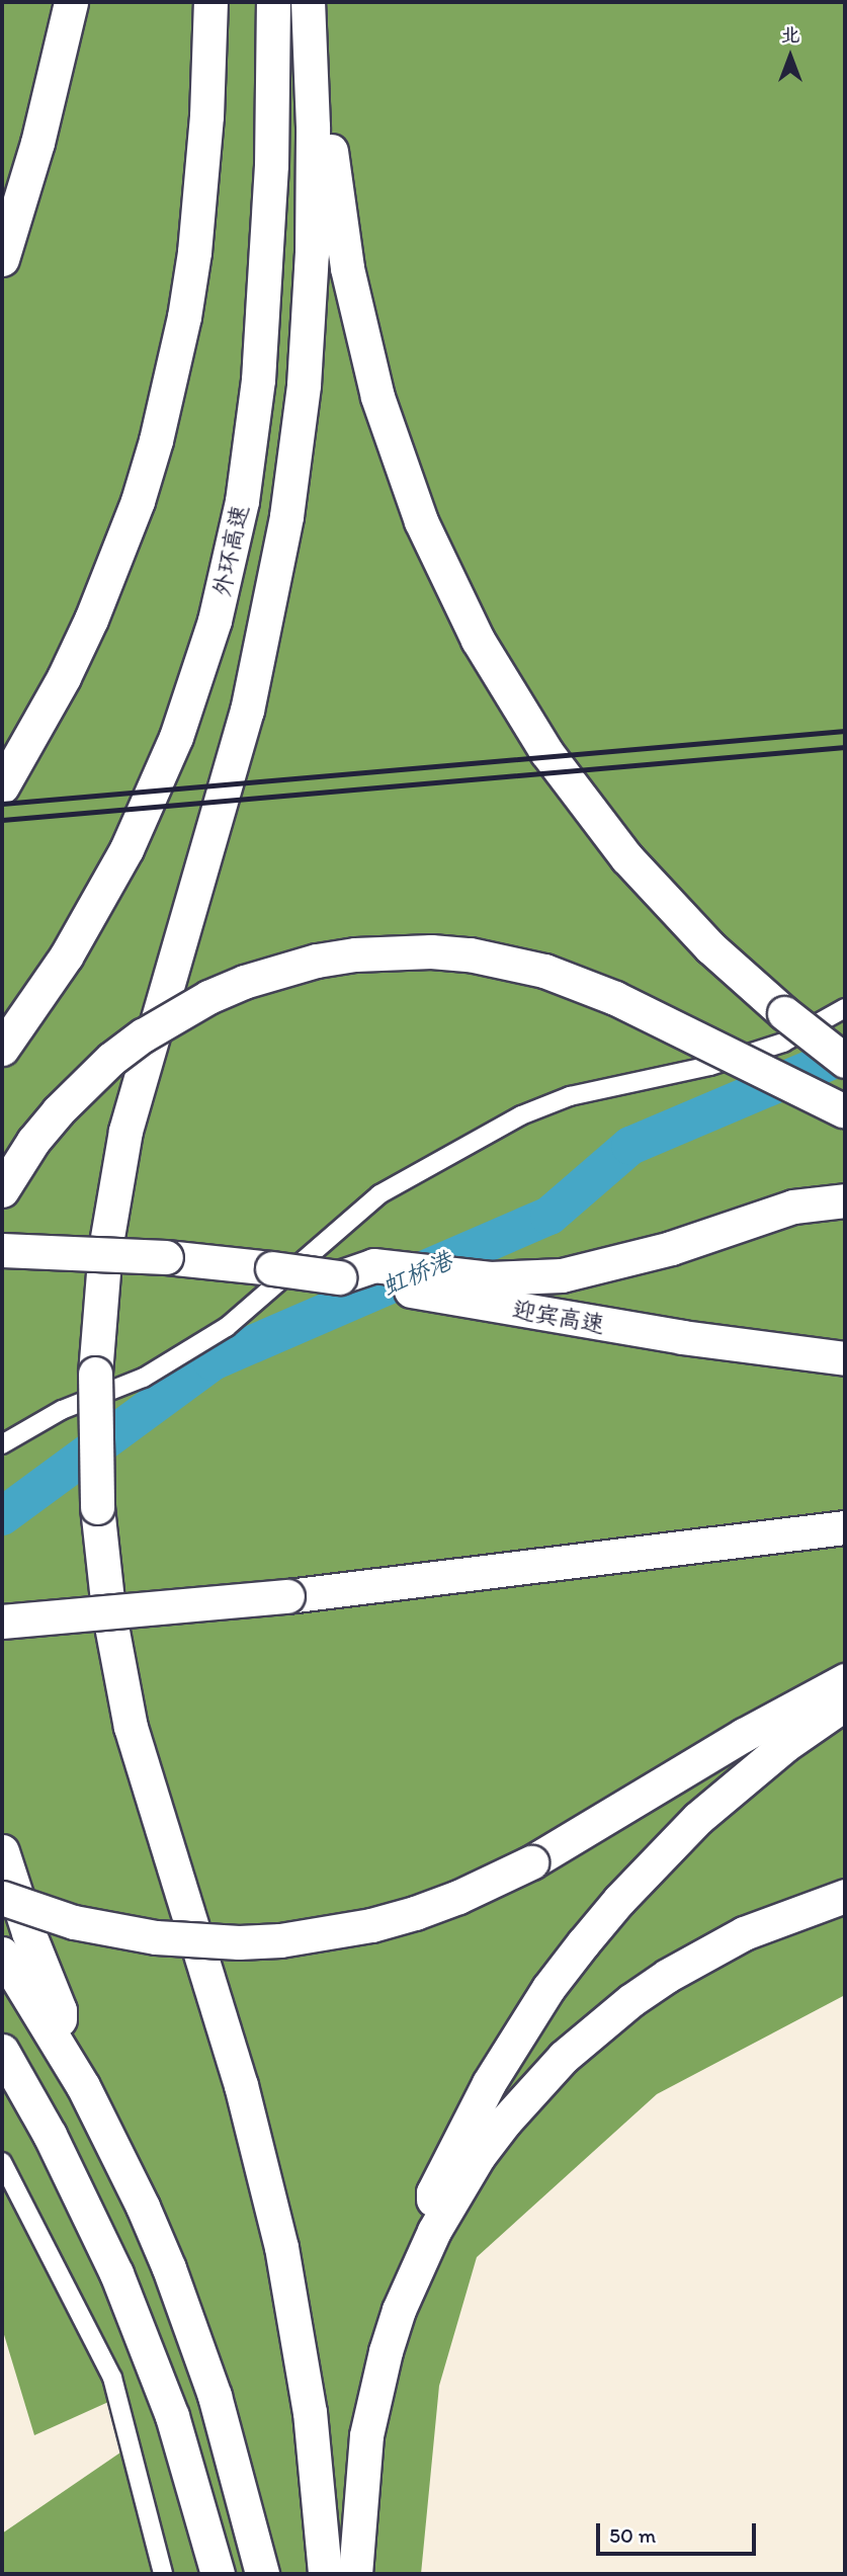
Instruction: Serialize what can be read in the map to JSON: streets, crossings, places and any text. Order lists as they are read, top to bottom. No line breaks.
{"streets":{"highway":["外环高速","迎宾高速"]},"water":["虹桥港"],"scale_bar":"50 m","north":"top"}
